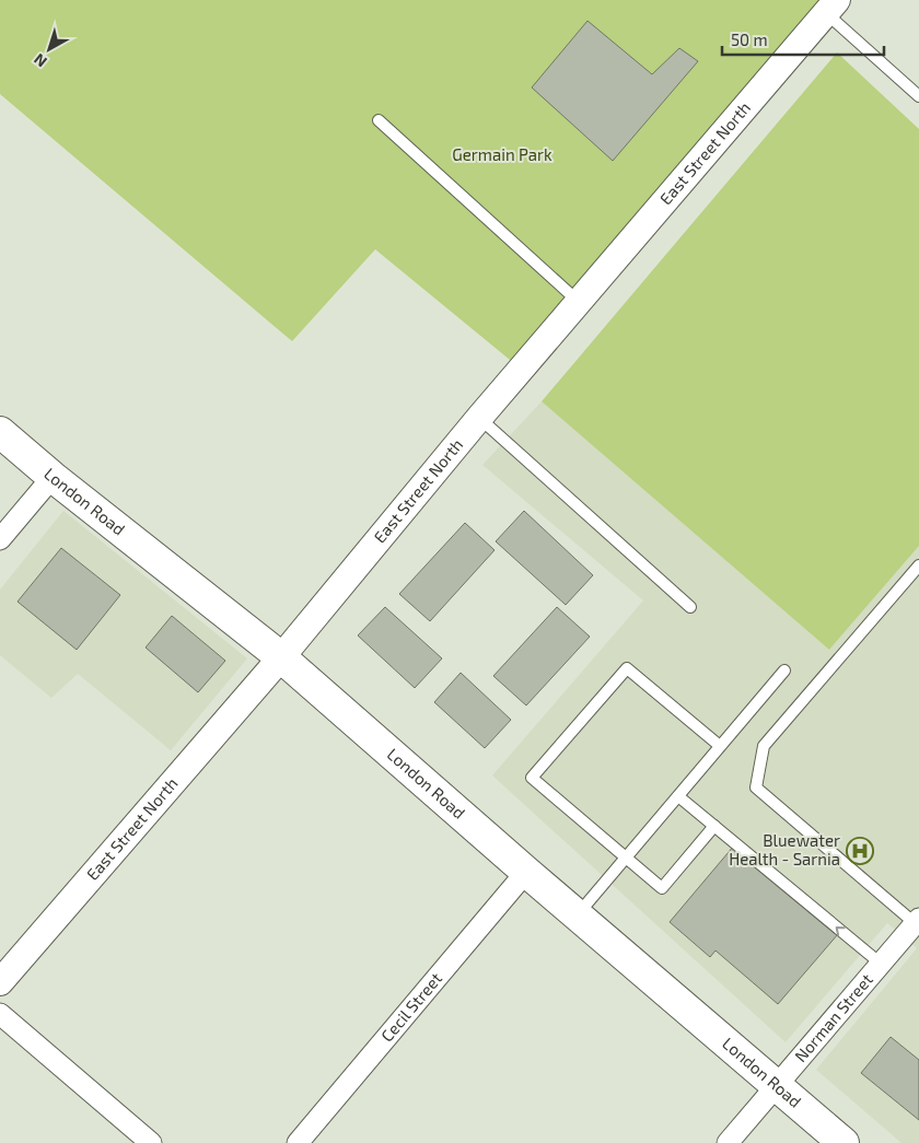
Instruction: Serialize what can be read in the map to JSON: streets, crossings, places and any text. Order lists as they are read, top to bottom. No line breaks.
{"streets":{"main road":["London Road"],"street":["East Street North","Cecil Street","Norman Street"]},"crossings":[["East Street North","London Road"],["London Road","Cecil Street"],["London Road","Norman Street"]],"parks":["Germain Park"],"places":{"hospital":["Bluewater Health - Sarnia"]},"scale_bar":"50 m","north":"bottom left"}
